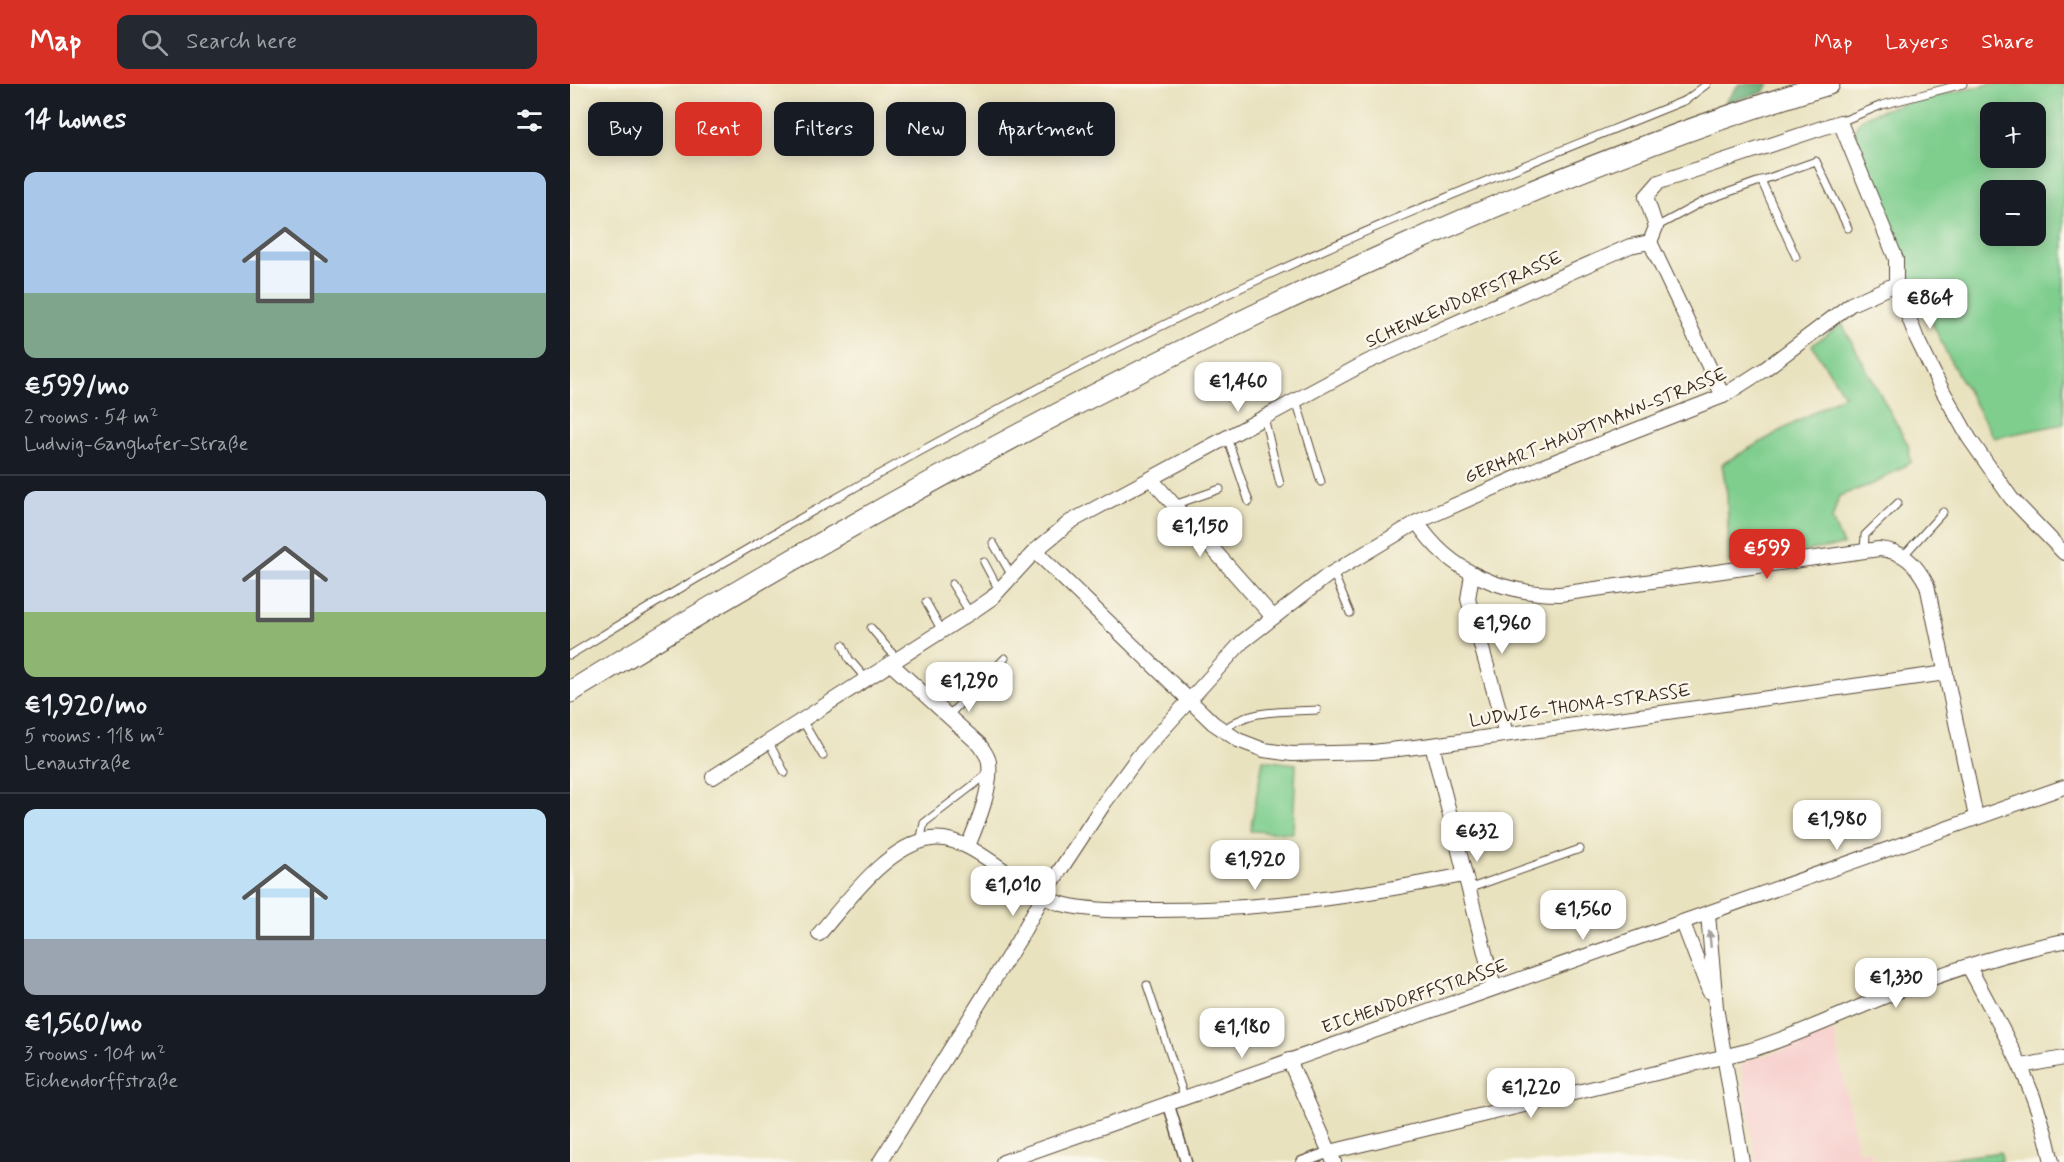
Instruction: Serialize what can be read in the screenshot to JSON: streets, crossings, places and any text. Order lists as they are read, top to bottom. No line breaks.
{"streets":{"street":["SCHENKENDORFSTRASSE","GERHART-HAUPTMANN-STRASSE","LUDWIG-THOMA-STRASSE","EICHENDORFFSTRASSE"]},"crossings":[["SCHENKENDORFSTRASSE","LUDWIG-THOMA-STRASSE"],["GERHART-HAUPTMANN-STRASSE","LUDWIG-THOMA-STRASSE"]],"page":{"header":"Map","search":"Search here","nav":["Map","Layers","Share"],"heading":"14 homes","map_buttons":["+","−"],"chip":["Buy","Rent","Filters","New","Apartment"],"list":[{"name":"€599/mo","note":"2 rooms · 54 m² · Ludwig-Ganghofer-Straße"},{"name":"€1,920/mo","note":"5 rooms · 118 m² · Lenaustraße"},{"name":"€1,560/mo","note":"3 rooms · 104 m² · Eichendorffstraße"}],"price":["€864","€1,460","€1,150","€599","€1,960","€1,290","€1,980","€632","€1,920","€1,010","€1,560","€1,330","€1,180","€1,220"]}}
